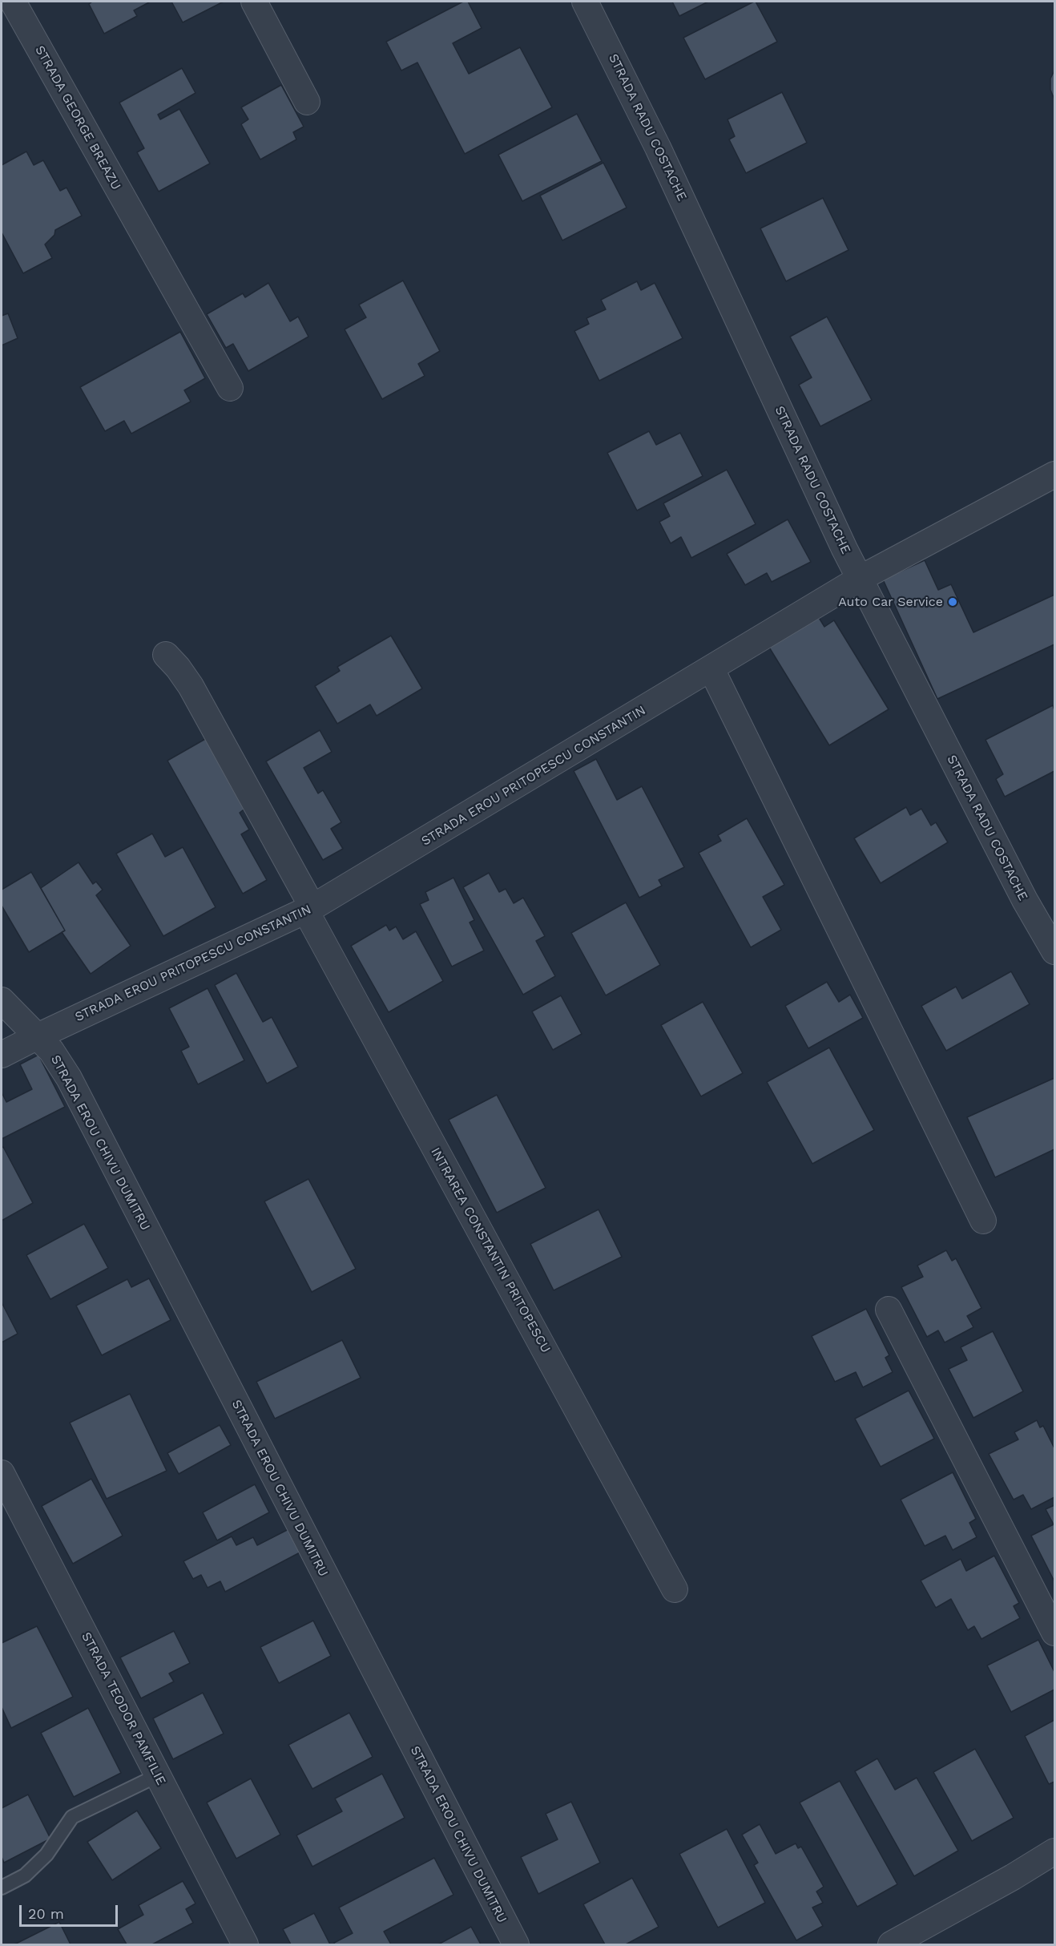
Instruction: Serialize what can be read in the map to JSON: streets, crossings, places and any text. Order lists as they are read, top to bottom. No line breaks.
{"streets":{"street":["STRADA GEORGE BREAZU","STRADA RADU COSTACHE","STRADA EROU PRITOPESCU CONSTANTIN","STRADA EROU CHIVU DUMITRU","INTRAREA CONSTANTIN PRITOPESCU","STRADA TEODOR PAMFILIE"]},"crossings":[["STRADA RADU COSTACHE","STRADA EROU PRITOPESCU CONSTANTIN"],["STRADA EROU PRITOPESCU CONSTANTIN","STRADA EROU CHIVU DUMITRU"],["STRADA EROU PRITOPESCU CONSTANTIN","INTRAREA CONSTANTIN PRITOPESCU"]],"places":["Auto Car Service"],"scale_bar":"20 m"}
